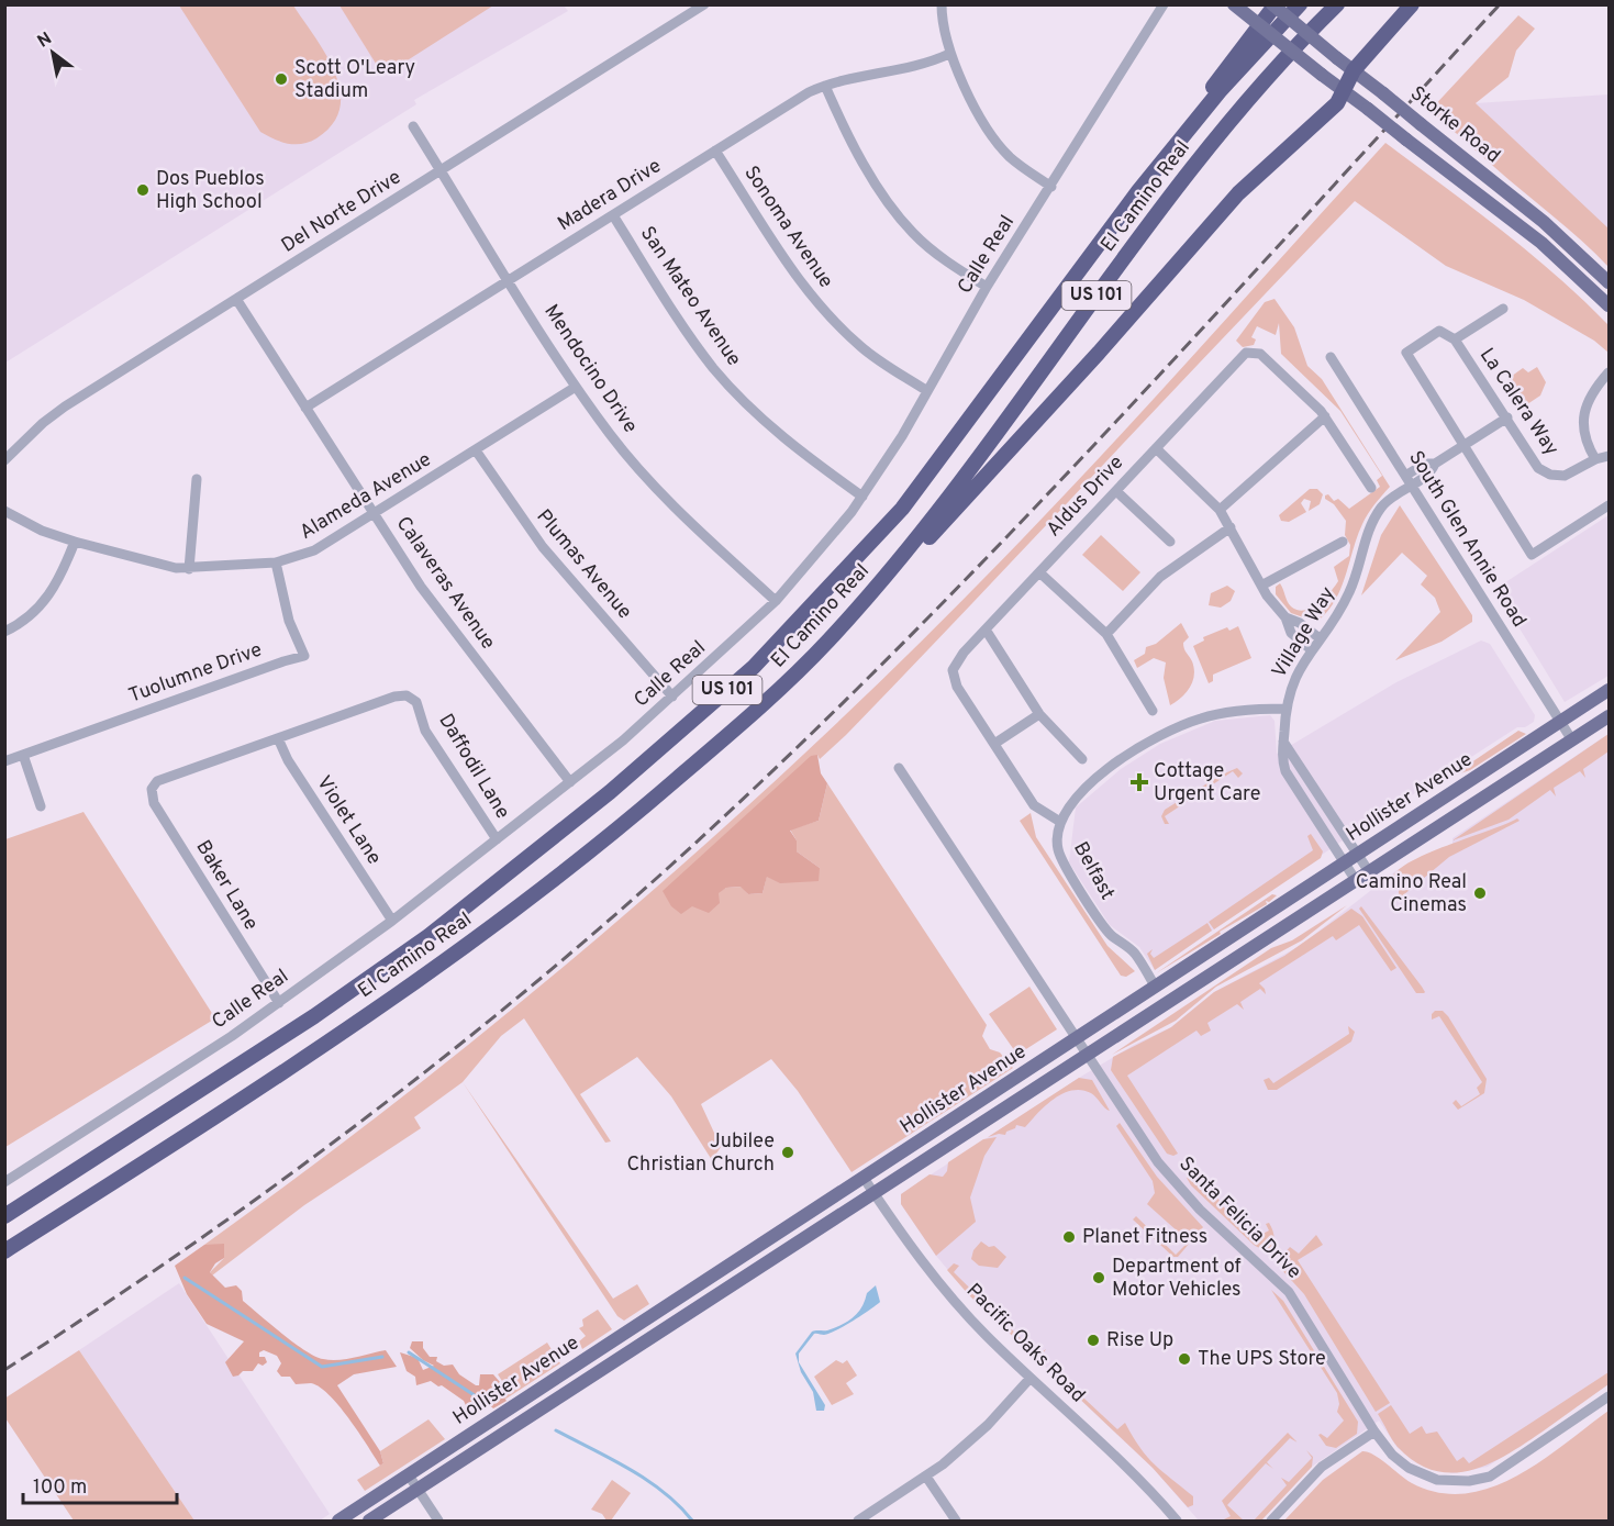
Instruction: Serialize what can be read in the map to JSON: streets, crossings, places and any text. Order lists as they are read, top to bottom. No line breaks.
{"streets":{"highway":["El Camino Real","US 101"],"main road":["Storke Road","Hollister Avenue"],"street":["Madera Drive","Del Norte Drive","Sonoma Avenue","Calle Real","San Mateo Avenue","Mendocino Drive","La Calera Way","Alameda Avenue","Aldus Drive","South Glen Annie Road","Plumas Avenue","Calaveras Avenue","Village Way","Tuolumne Drive","Daffodil Lane","Violet Lane","Belfast","Baker Lane","Santa Felicia Drive","Pacific Oaks Road"]},"crossings":[["Madera Drive","Sonoma Avenue"],["Madera Drive","San Mateo Avenue"],["Madera Drive","Mendocino Drive"],["Madera Drive","Calaveras Avenue"],["Del Norte Drive","Mendocino Drive"],["Del Norte Drive","Calaveras Avenue"],["Sonoma Avenue","Calle Real"],["Calle Real","San Mateo Avenue"],["Calle Real","Mendocino Drive"],["Calle Real","Plumas Avenue"],["Calle Real","Calaveras Avenue"],["Calle Real","Daffodil Lane"],["Calle Real","Violet Lane"],["Calle Real","Baker Lane"],["Mendocino Drive","Alameda Avenue"],["La Calera Way","Village Way"],["Alameda Avenue","Plumas Avenue"],["Alameda Avenue","Calaveras Avenue"],["Alameda Avenue","Tuolumne Drive"],["Aldus Drive","Belfast"],["South Glen Annie Road","Village Way"],["South Glen Annie Road","Hollister Avenue"],["Village Way","Hollister Avenue"],["Daffodil Lane","Violet Lane"],["Daffodil Lane","Baker Lane"],["Hollister Avenue","Belfast"],["Hollister Avenue","Santa Felicia Drive"],["Hollister Avenue","Pacific Oaks Road"],["Violet Lane","Baker Lane"]],"places":{"other":["Scott O'Leary Stadium","Dos Pueblos High School","Camino Real Cinemas","Jubilee Christian Church","Planet Fitness","Department of Motor Vehicles","Rise Up","The UPS Store"],"health":["Cottage Urgent Care"]},"scale_bar":"100 m","north":"top left"}
